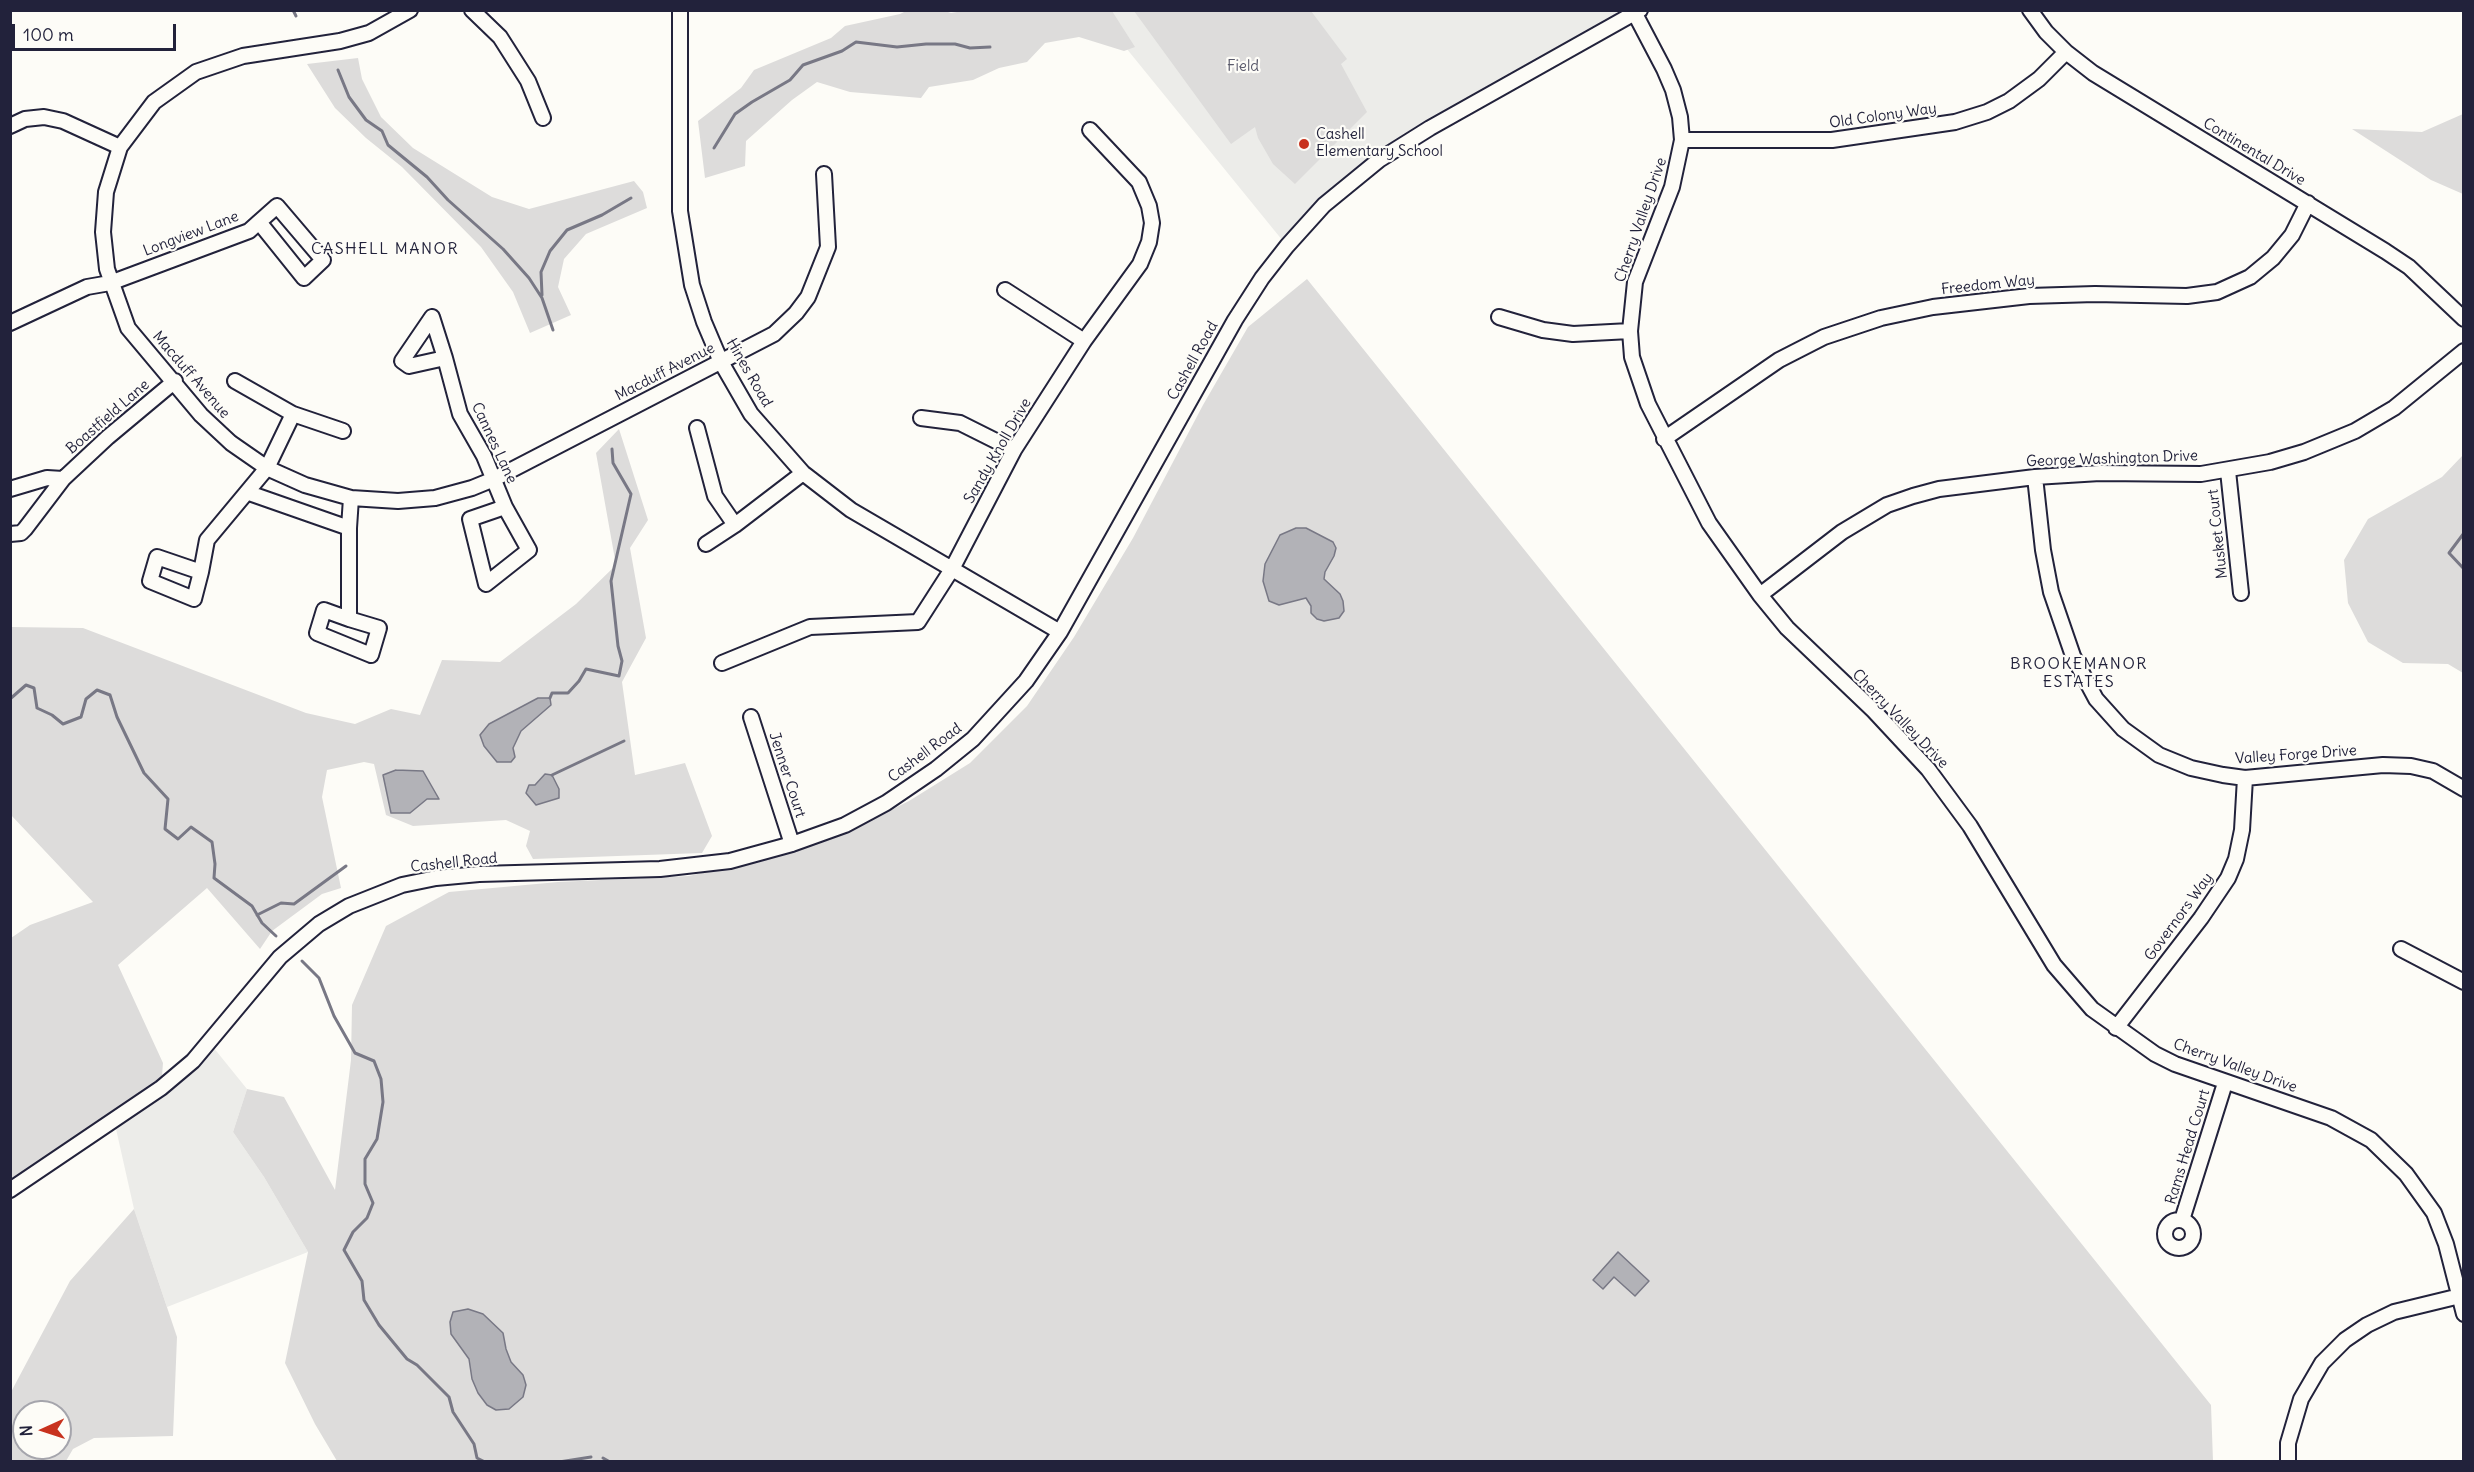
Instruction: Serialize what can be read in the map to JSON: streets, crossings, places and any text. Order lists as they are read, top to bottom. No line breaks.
{"streets":{"street":["Old Colony Way","Continental Drive","Cherry Valley Drive","Longview Lane","Freedom Way","Cashell Road","Macduff Avenue","Hines Road","Boastfield Lane","Cannes Lane","Sandy Knoll Drive","George Washington Drive","Musket Court","Valley Forge Drive","Jenner Court","Governors Way","Rams Head Court"]},"crossings":[["Old Colony Way","Continental Drive"],["Old Colony Way","Cherry Valley Drive"],["Continental Drive","Freedom Way"],["Cherry Valley Drive","Freedom Way"],["Cherry Valley Drive","Cashell Road"],["Cherry Valley Drive","George Washington Drive"],["Cherry Valley Drive","Governors Way"],["Cherry Valley Drive","Rams Head Court"],["Longview Lane","Macduff Avenue"],["Cashell Road","Hines Road"],["Cashell Road","Jenner Court"],["Macduff Avenue","Hines Road"],["Macduff Avenue","Boastfield Lane"],["Macduff Avenue","Cannes Lane"],["Hines Road","Sandy Knoll Drive"],["George Washington Drive","Musket Court"],["George Washington Drive","Valley Forge Drive"],["Valley Forge Drive","Governors Way"]],"districts":["CASHELL MANOR","BROOKEMANOR ESTATES"],"parks":["Field"],"places":["Cashell Elementary School"],"scale_bar":"100 m","north":"left"}
